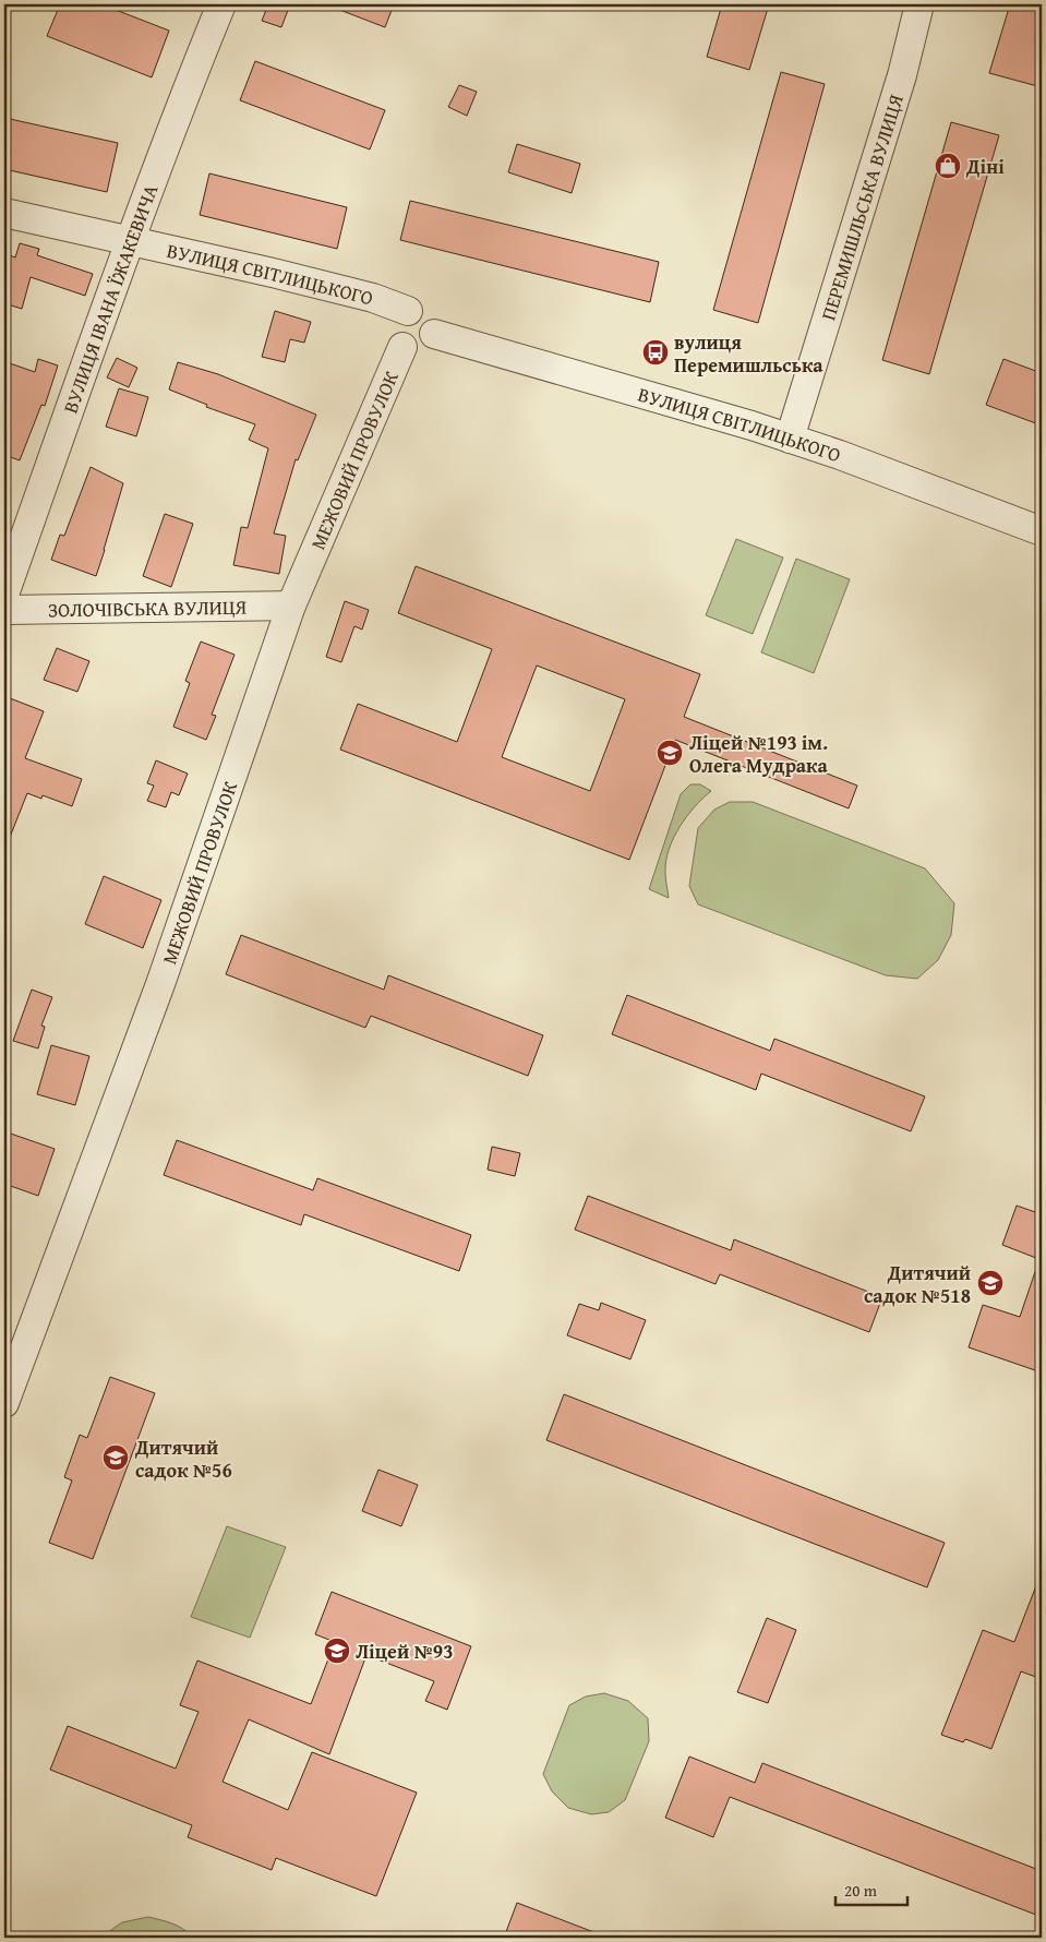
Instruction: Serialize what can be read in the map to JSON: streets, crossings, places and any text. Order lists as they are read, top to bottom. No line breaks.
{"streets":{"street":["ПЕРЕМИШЛЬСЬКА ВУЛИЦЯ","ВУЛИЦЯ СВІТЛИЦЬКОГО","ВУЛИЦЯ ІВАНА ЇЖАКЕВИЧА","МЕЖОВИЙ ПРОВУЛОК","ЗОЛОЧІВСЬКА ВУЛИЦЯ"]},"crossings":[["ПЕРЕМИШЛЬСЬКА ВУЛИЦЯ","ВУЛИЦЯ СВІТЛИЦЬКОГО"],["ВУЛИЦЯ СВІТЛИЦЬКОГО","ВУЛИЦЯ ІВАНА ЇЖАКЕВИЧА"],["ВУЛИЦЯ СВІТЛИЦЬКОГО","МЕЖОВИЙ ПРОВУЛОК"],["МЕЖОВИЙ ПРОВУЛОК","ЗОЛОЧІВСЬКА ВУЛИЦЯ"]],"places":{"shop":["Діні"],"bus stop":["вулиця Перемишльська"],"school or university":["Ліцей №193 ім. Олега Мудрака","Дитячий садок №518","Дитячий садок №56","Ліцей №93"]},"scale_bar":"20 m"}
